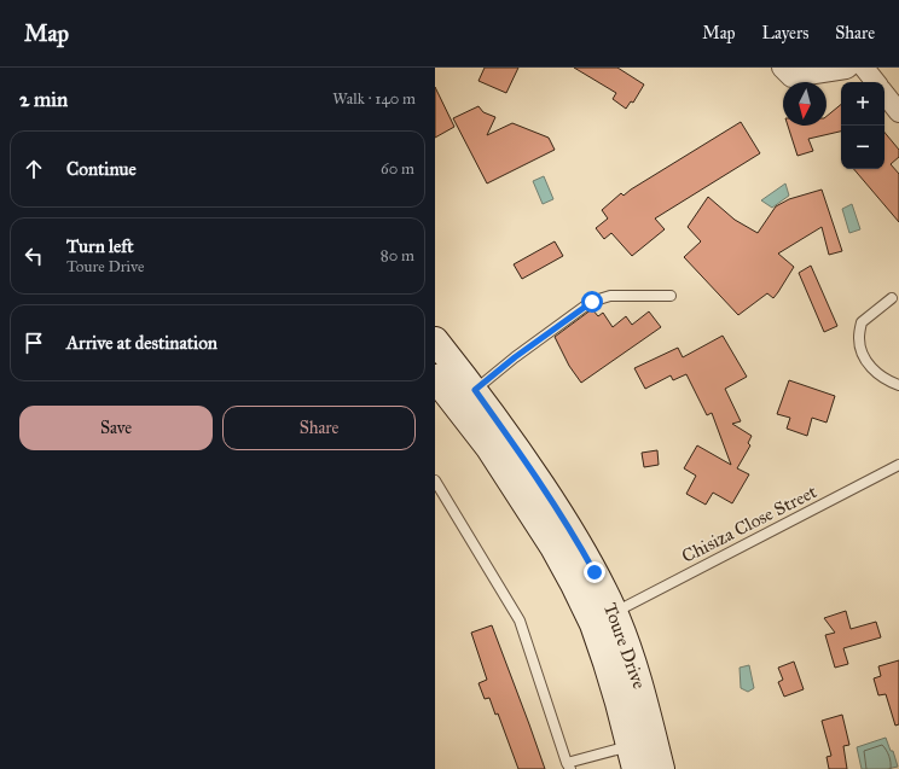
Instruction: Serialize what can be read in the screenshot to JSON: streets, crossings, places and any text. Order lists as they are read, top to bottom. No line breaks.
{"streets":{"main road":["Toure Drive"],"lane":["Chisiza Close Street"]},"crossings":[["Chisiza Close Street","Toure Drive"]],"north":"bottom","page":{"header":"Map","nav":["Map","Layers","Share"],"heading":["2 min","Walk · 140 m"],"map_buttons":["+","−"],"list":[["Continue","60 m"],["Turn left","Toure Drive","80 m"],"Arrive at destination"],"buttons":["Save","Share"]}}
